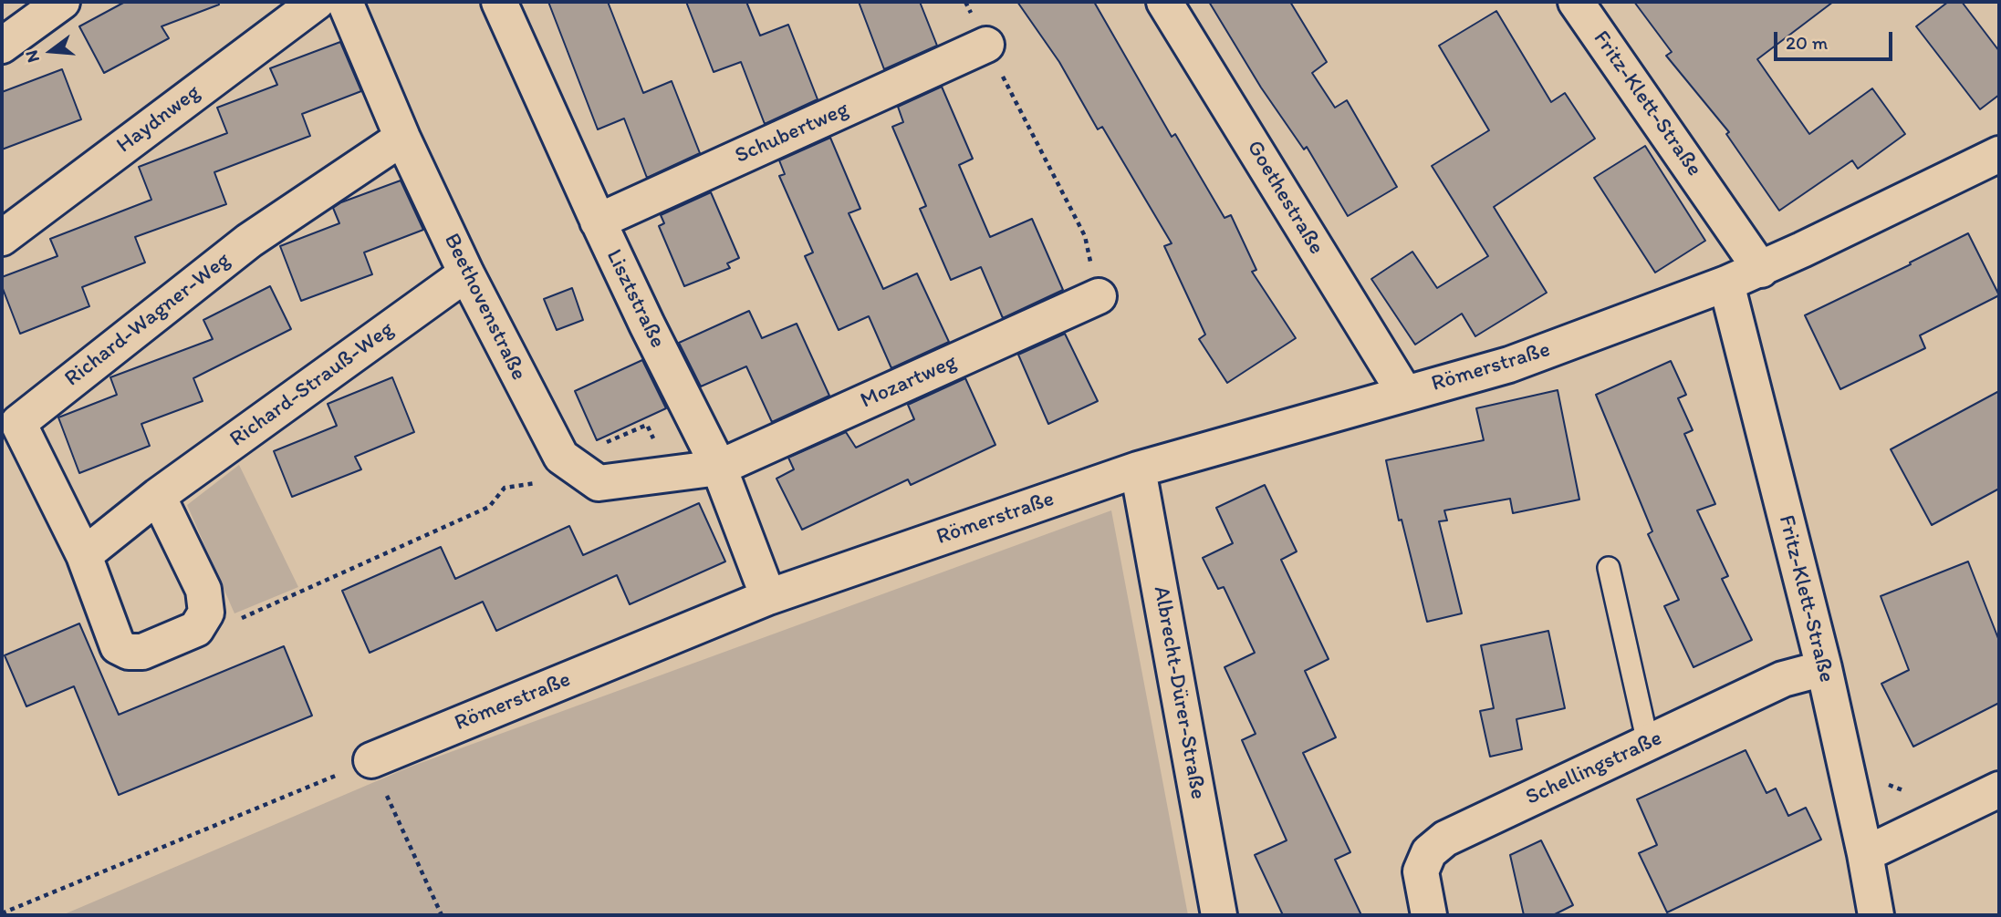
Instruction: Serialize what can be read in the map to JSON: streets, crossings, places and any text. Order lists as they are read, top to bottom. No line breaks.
{"streets":{"street":["Fritz-Klett-Straße","Haydnweg","Schubertweg","Goethestraße","Lisztstraße","Beethovenstraße","Richard-Wagner-Weg","Römerstraße","Mozartweg","Richard-Strauß-Weg","Albrecht-Dürer-Straße","Schellingstraße"]},"crossings":[["Fritz-Klett-Straße","Römerstraße"],["Fritz-Klett-Straße","Schellingstraße"],["Schubertweg","Lisztstraße"],["Goethestraße","Römerstraße"],["Lisztstraße","Beethovenstraße"],["Lisztstraße","Römerstraße"],["Lisztstraße","Mozartweg"],["Beethovenstraße","Richard-Wagner-Weg"],["Beethovenstraße","Mozartweg"],["Beethovenstraße","Richard-Strauß-Weg"],["Richard-Wagner-Weg","Richard-Strauß-Weg"],["Römerstraße","Albrecht-Dürer-Straße"]],"scale_bar":"20 m","north":"left"}
